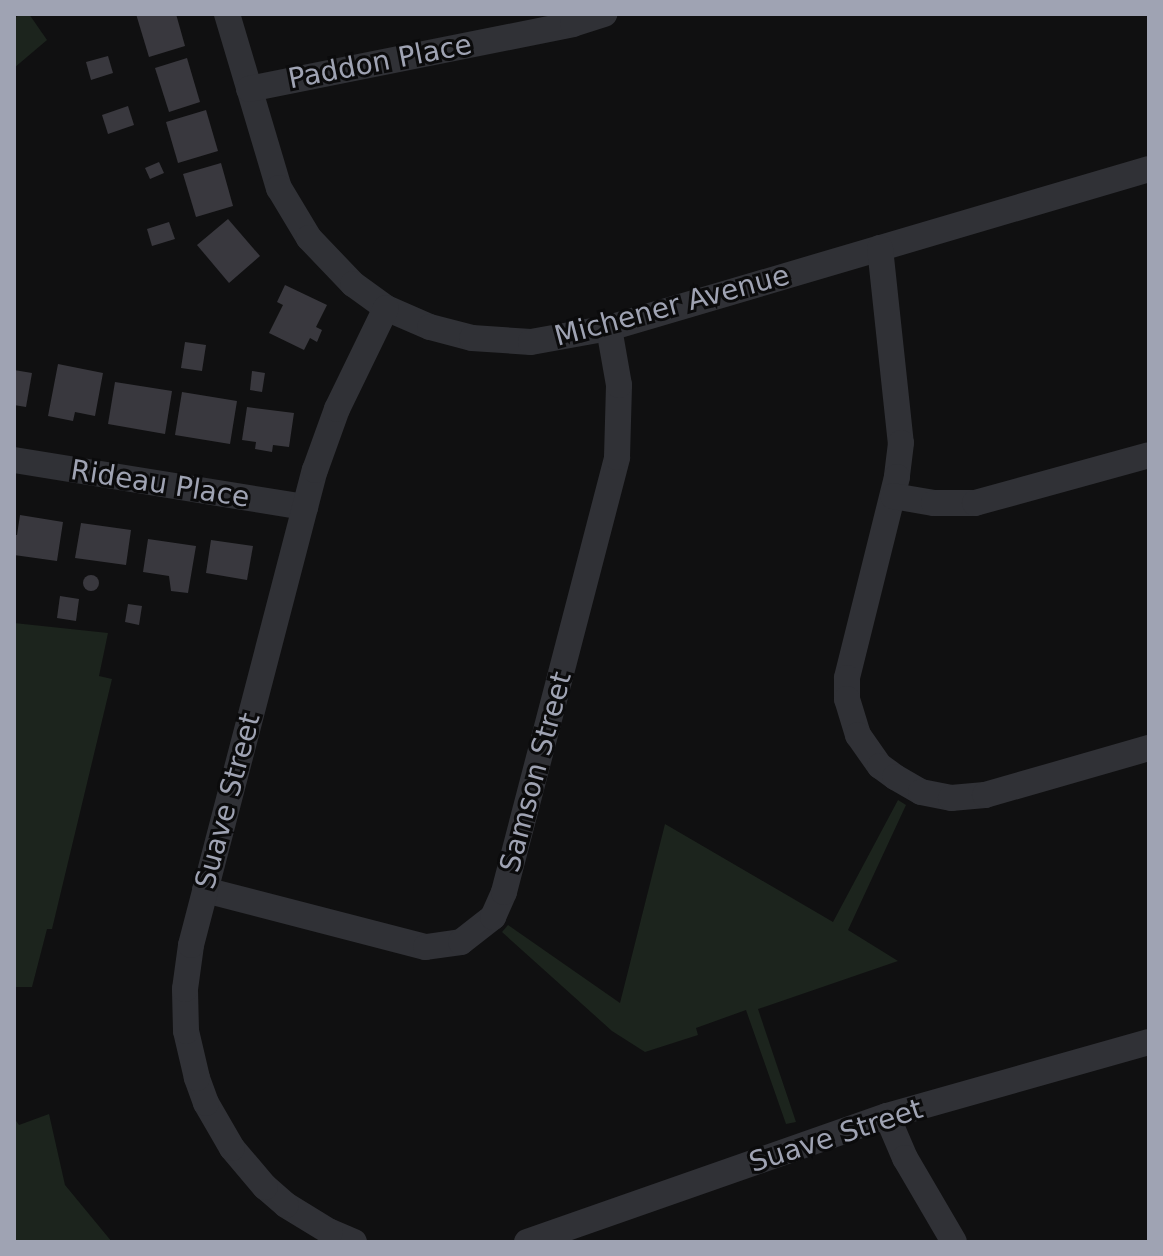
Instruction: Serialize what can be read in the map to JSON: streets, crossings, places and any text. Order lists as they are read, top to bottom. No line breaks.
{"streets":{"street":["Paddon Place","Michener Avenue","Rideau Place","Samson Street","Suave Street"]},"crossings":[["Paddon Place","Michener Avenue"],["Michener Avenue","Samson Street"],["Michener Avenue","Suave Street"],["Rideau Place","Suave Street"],["Samson Street","Suave Street"]]}
